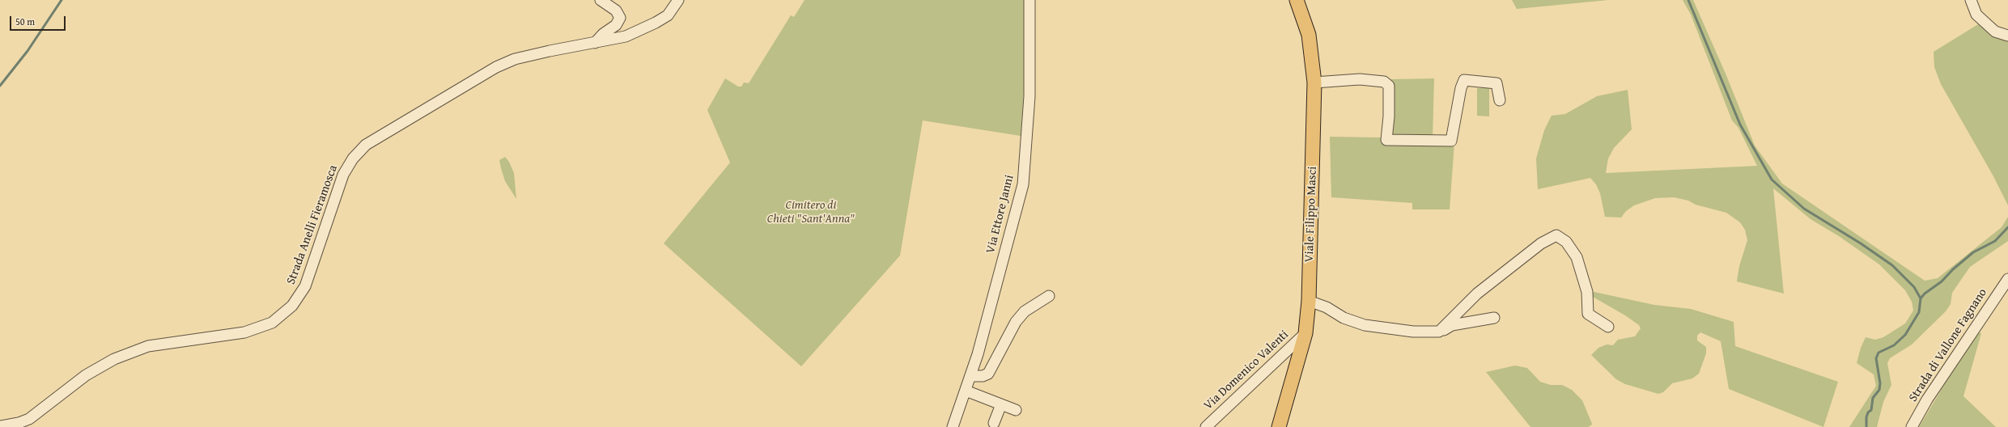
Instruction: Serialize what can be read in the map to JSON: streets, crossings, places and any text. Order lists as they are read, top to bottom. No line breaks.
{"streets":{"main road":["Viale Filippo Masci"],"street":["Via Ettore Janni","Strada Anelli Fieramosca","Strada di Vallone Fagnano","Via Domenico Valenti"]},"crossings":[["Viale Filippo Masci","Via Domenico Valenti"]],"parks":["Cimitero di Chieti \"Sant'Anna\""],"scale_bar":"50 m"}
